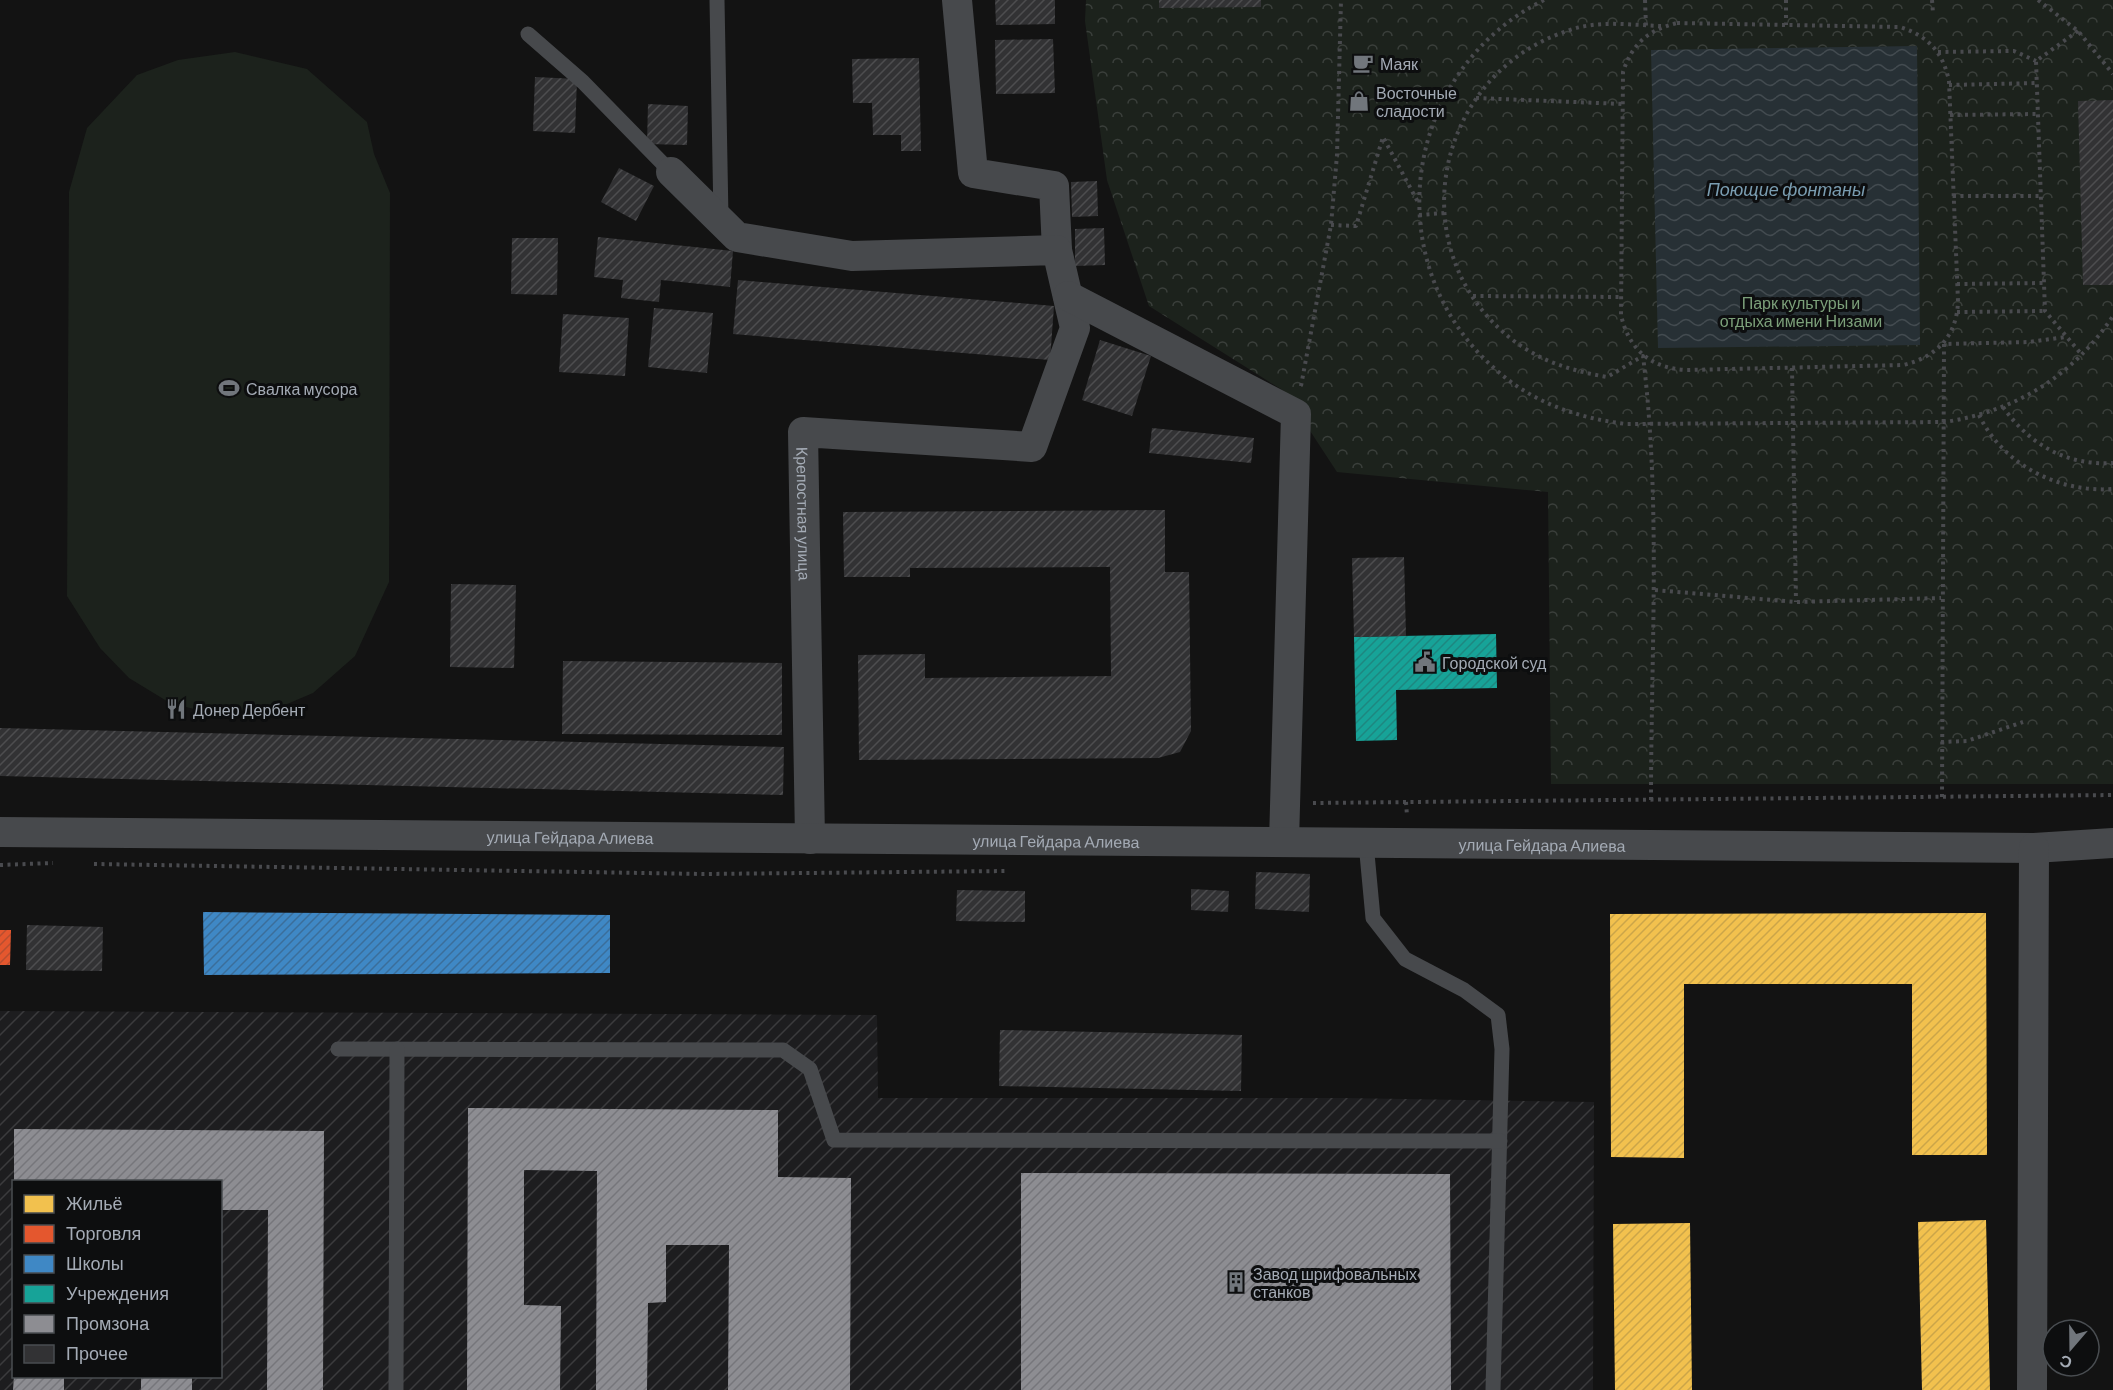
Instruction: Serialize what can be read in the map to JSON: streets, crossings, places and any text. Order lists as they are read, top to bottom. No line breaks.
{"streets":{"street":["Крепостная улица","улица Гейдара Алиева"]},"crossings":[["Крепостная улица","улица Гейдара Алиева"]],"water":["Поющие фонтаны"],"parks":["Парк культуры и отдыха имени Низами"],"places":{"cafe":["Маяк"],"shop":["Восточные сладости"],"sports":["Свалка мусора"],"public building":["Городской суд"],"restaurant":["Донер Дербент"],"building":["Завод шрифовальных станков"]},"legend":["Жильё","Торговля","Школы","Учреждения","Промзона","Прочее"],"north":"bottom"}
